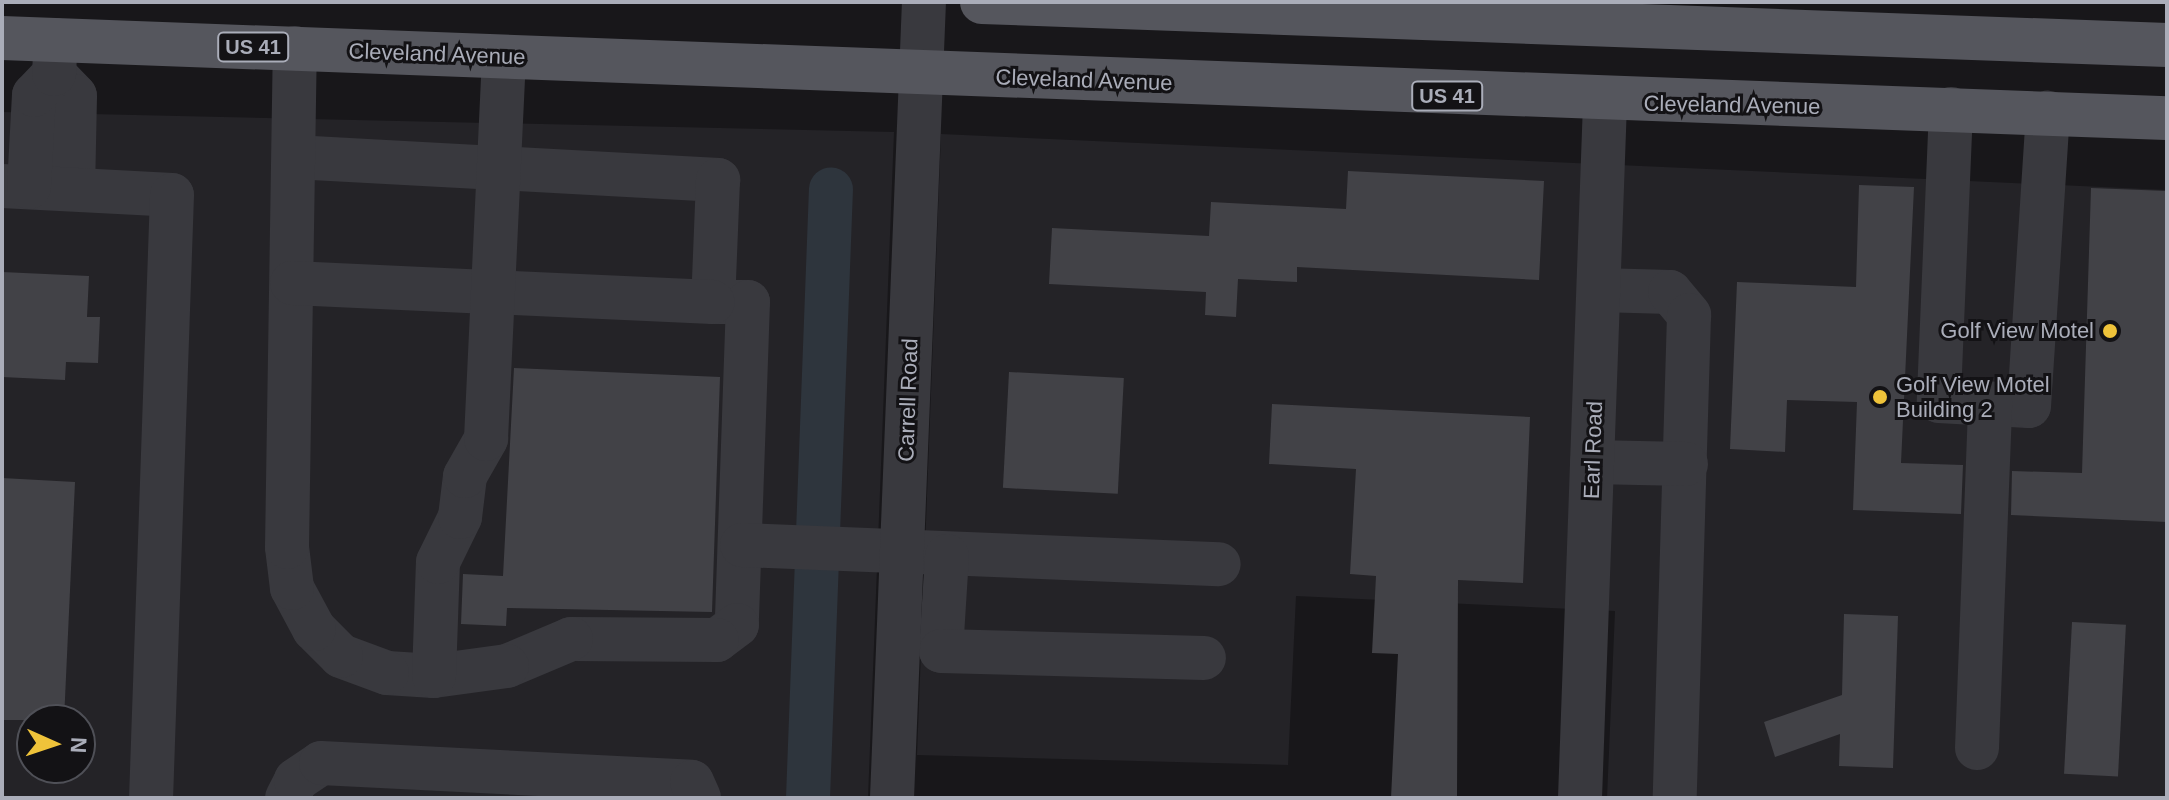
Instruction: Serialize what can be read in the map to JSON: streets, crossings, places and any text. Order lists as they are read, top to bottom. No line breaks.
{"streets":{"main road":["US 41","Cleveland Avenue"],"street":["Carrell Road","Earl Road"]},"crossings":[["Cleveland Avenue","Carrell Road"],["Cleveland Avenue","Earl Road"]],"places":["Golf View Motel","Golf View Motel Building 2"],"north":"right"}
